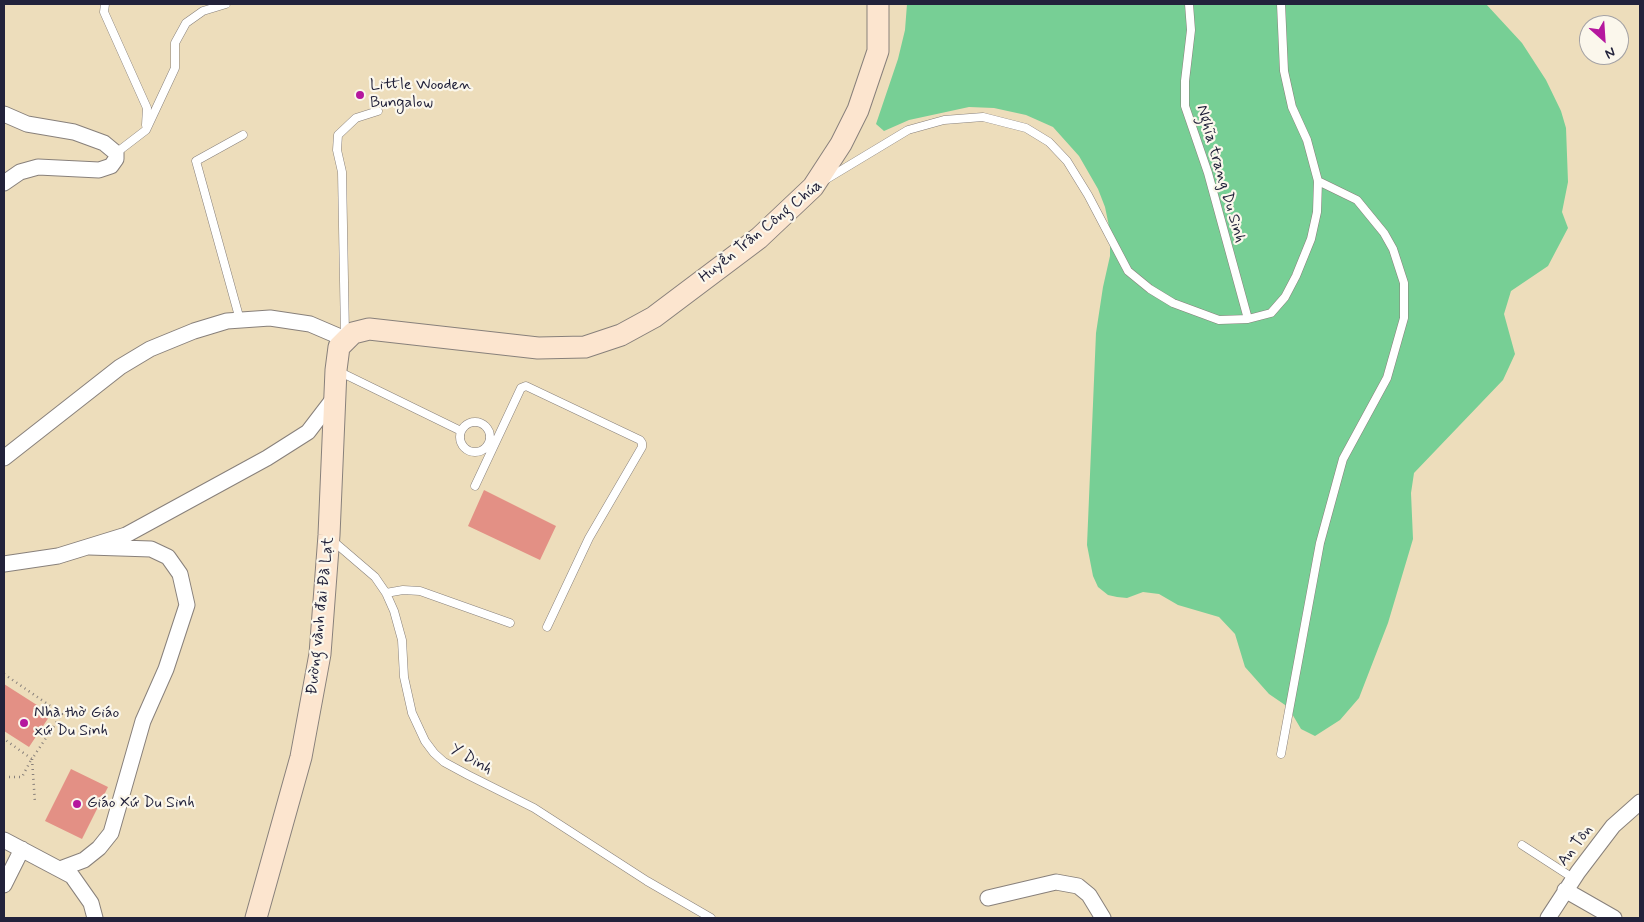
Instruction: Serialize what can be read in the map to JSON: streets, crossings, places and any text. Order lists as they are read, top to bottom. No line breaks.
{"streets":{"main road":["Huyền Trân Công Chúa","Đường vành đai Đà Lạt"],"street":["An Tôn"],"lane":["Nghĩa trang Du Sinh","Y Dinh"]},"crossings":[["Nghĩa trang Du Sinh","Huyền Trân Công Chúa"],["Huyền Trân Công Chúa","Đường vành đai Đà Lạt"],["Đường vành đai Đà Lạt","Y Dinh"]],"places":["Little Wooden Bungalow","Nhà thờ Giáo xứ Du Sinh","Giáo Xứ Du Sinh"],"north":"bottom right"}
